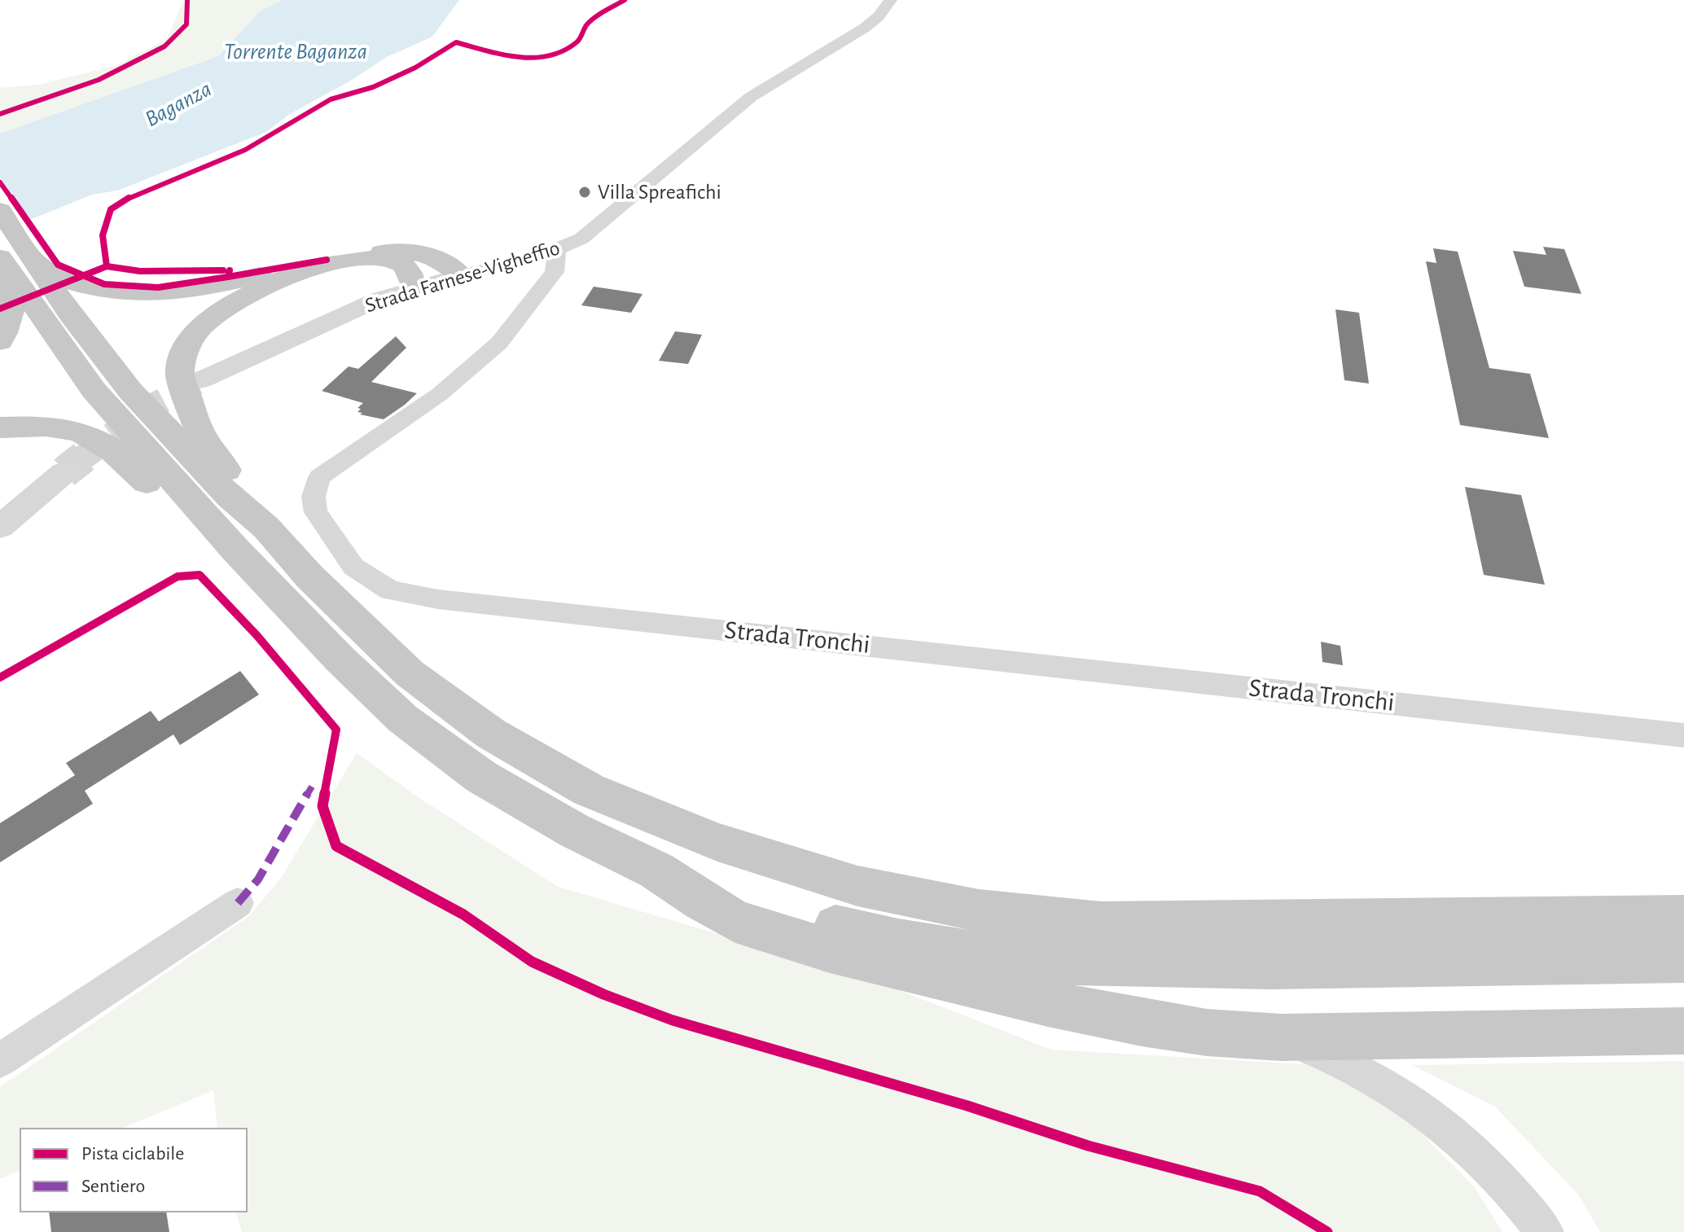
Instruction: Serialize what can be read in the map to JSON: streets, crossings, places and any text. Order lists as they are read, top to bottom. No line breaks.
{"streets":{"street":["Strada Farnese-Vigheffio","Strada Tronchi"]},"crossings":[["Strada Farnese-Vigheffio","Strada Tronchi"]],"water":["Torrente Baganza","Baganza"],"places":["Villa Spreafichi"],"legend":["Pista ciclabile","Sentiero"]}
